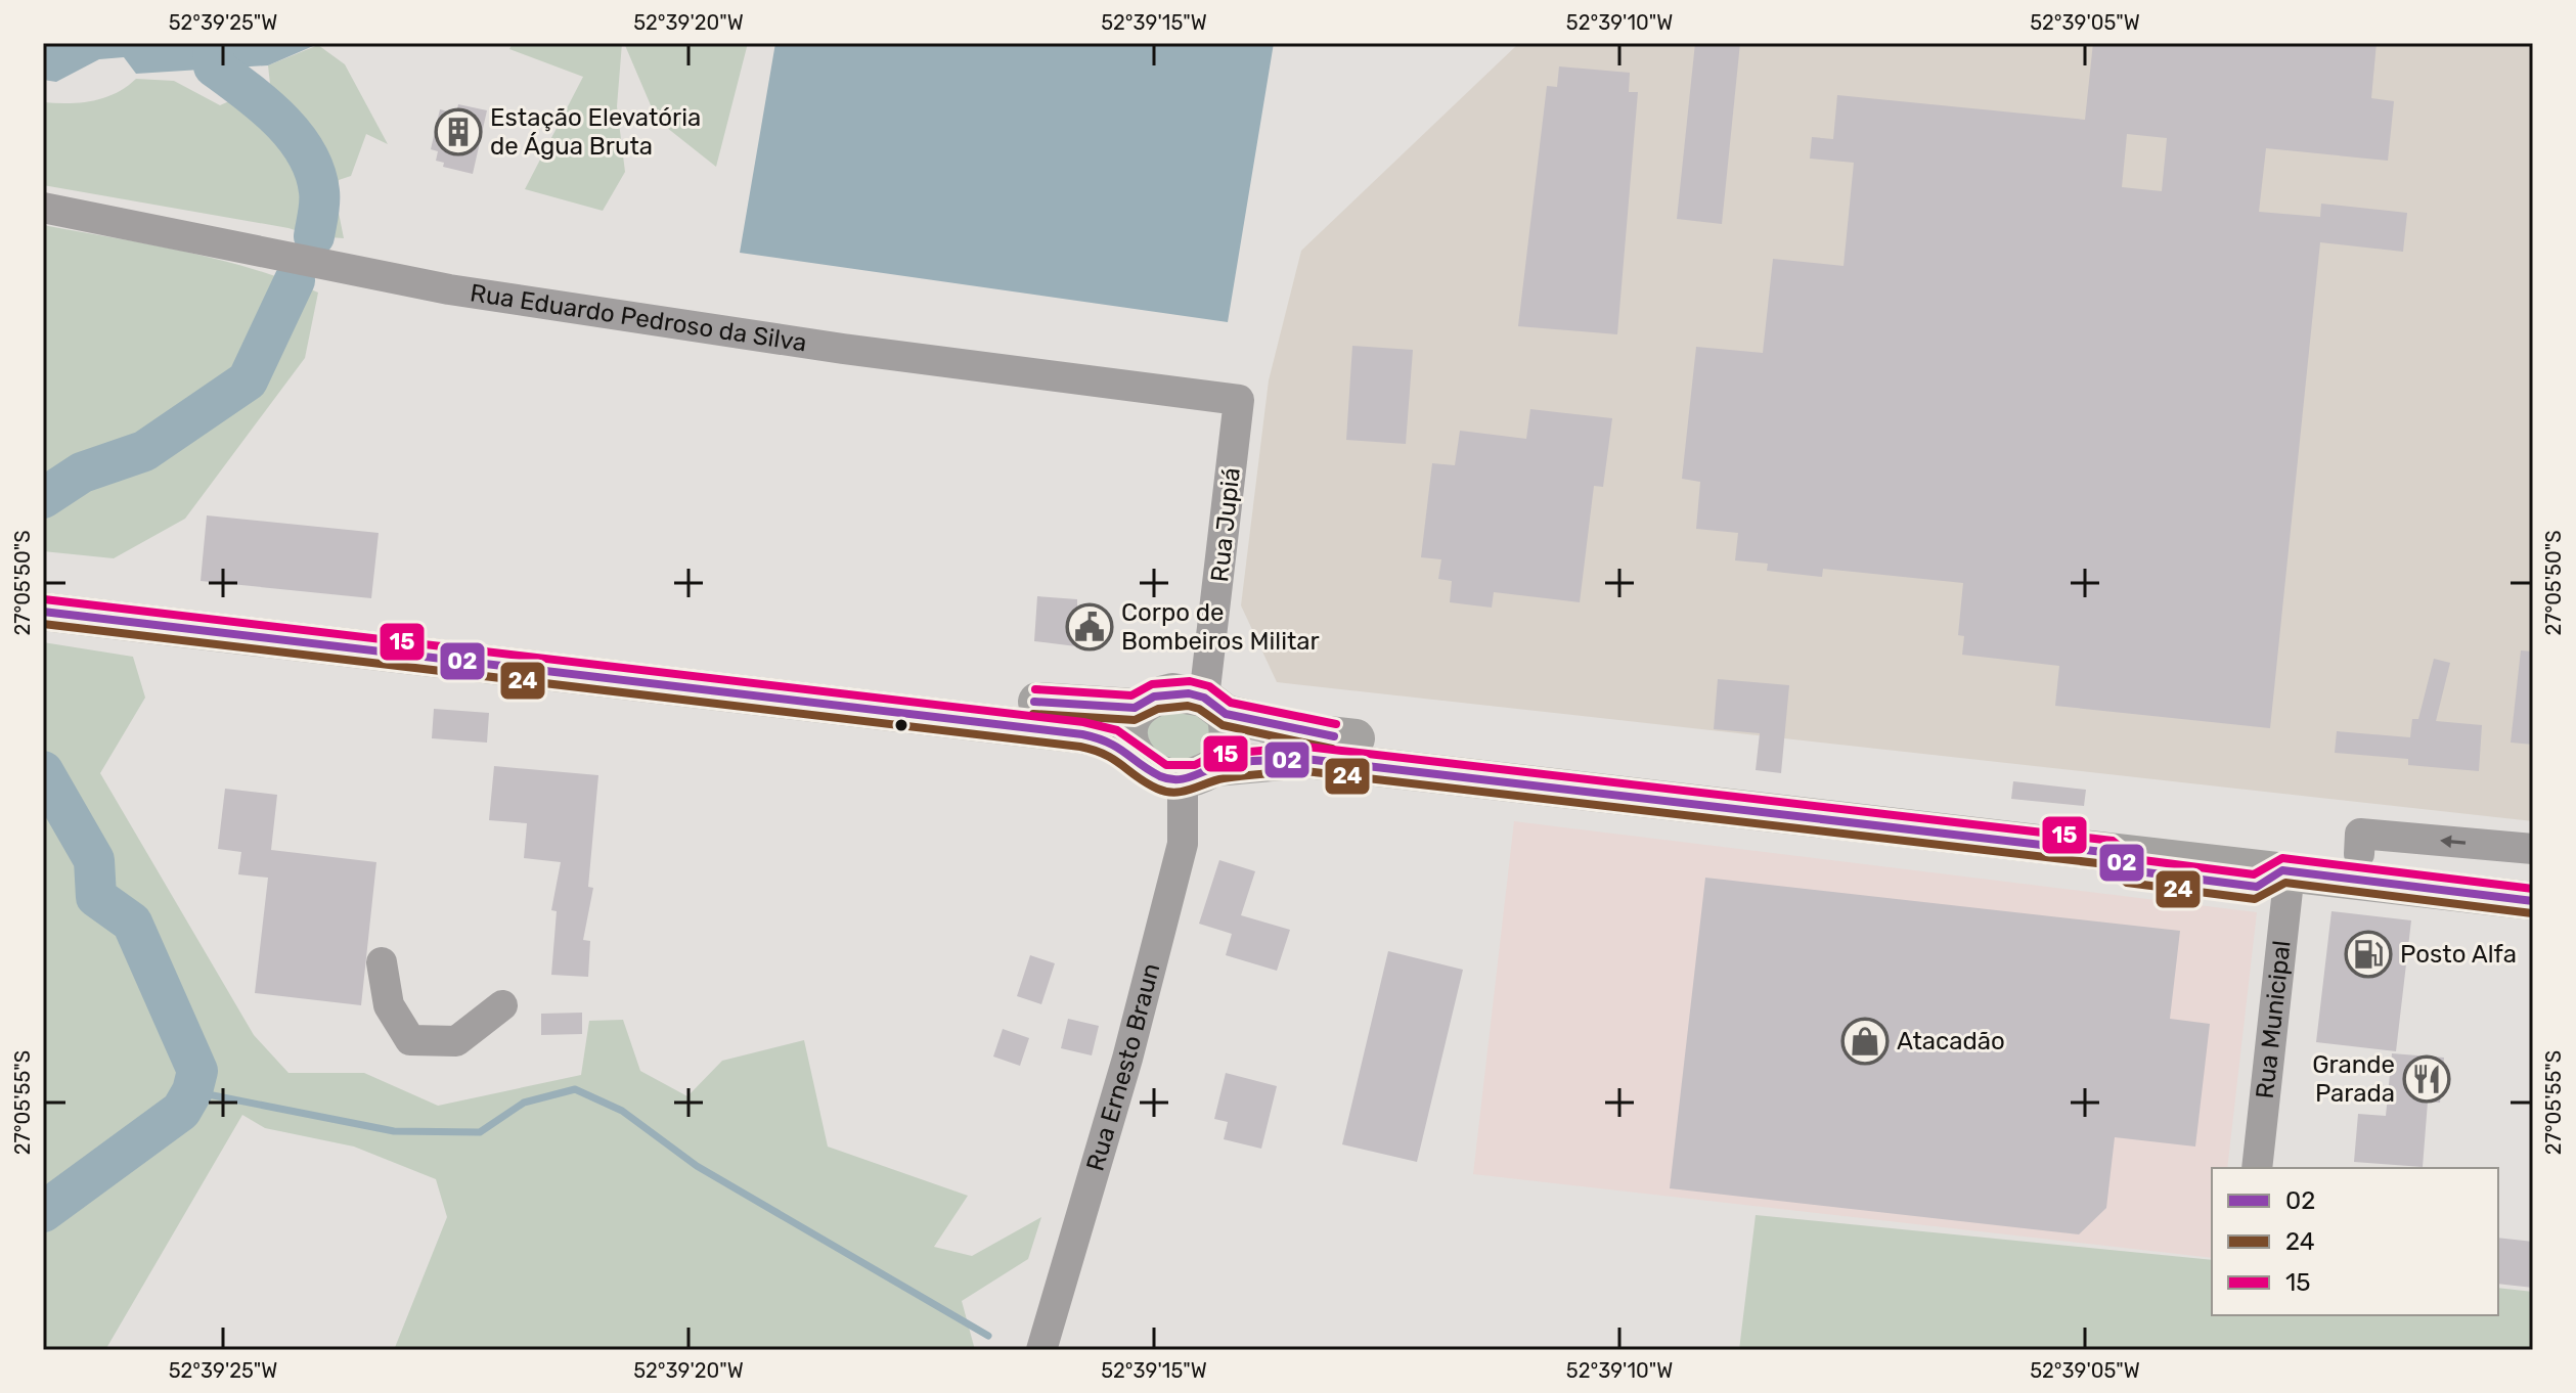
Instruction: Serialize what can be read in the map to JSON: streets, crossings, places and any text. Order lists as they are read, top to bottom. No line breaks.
{"streets":{"street":["Rua Eduardo Pedroso da Silva","Rua Jupiá","Rua Municipal","Rua Ernesto Braun"]},"crossings":[["Rua Eduardo Pedroso da Silva","Rua Jupiá"],["Rua Jupiá","Rua Ernesto Braun"]],"places":{"building":["Estação Elevatória de Água Bruta"],"public building":["Corpo de Bombeiros Militar"],"fuel station":["Posto Alfa"],"shop":["Atacadão"],"restaurant":["Grande Parada"]},"lines":["transit line 15","transit line 02","transit line 24"],"legend":["02","24","15"],"coordinates":["52°39'25\"W","52°39'20\"W","52°39'15\"W","52°39'10\"W","52°39'05\"W","27°05'50\"S","27°05'55\"S"]}
